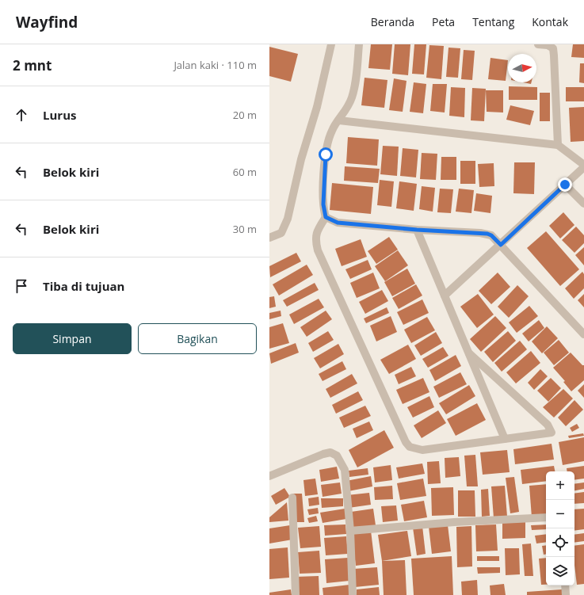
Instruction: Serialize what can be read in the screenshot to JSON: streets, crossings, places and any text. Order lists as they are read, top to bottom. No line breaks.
{"north":"right","page":{"header":"Wayfind","nav":["Beranda","Peta","Tentang","Kontak"],"heading":["2 mnt","Jalan kaki · 110 m"],"list":[["Lurus","20 m"],["Belok kiri","60 m"],["Belok kiri","30 m"],"Tiba di tujuan"],"buttons":["Simpan","Bagikan"],"map_buttons":["+","−"]}}
